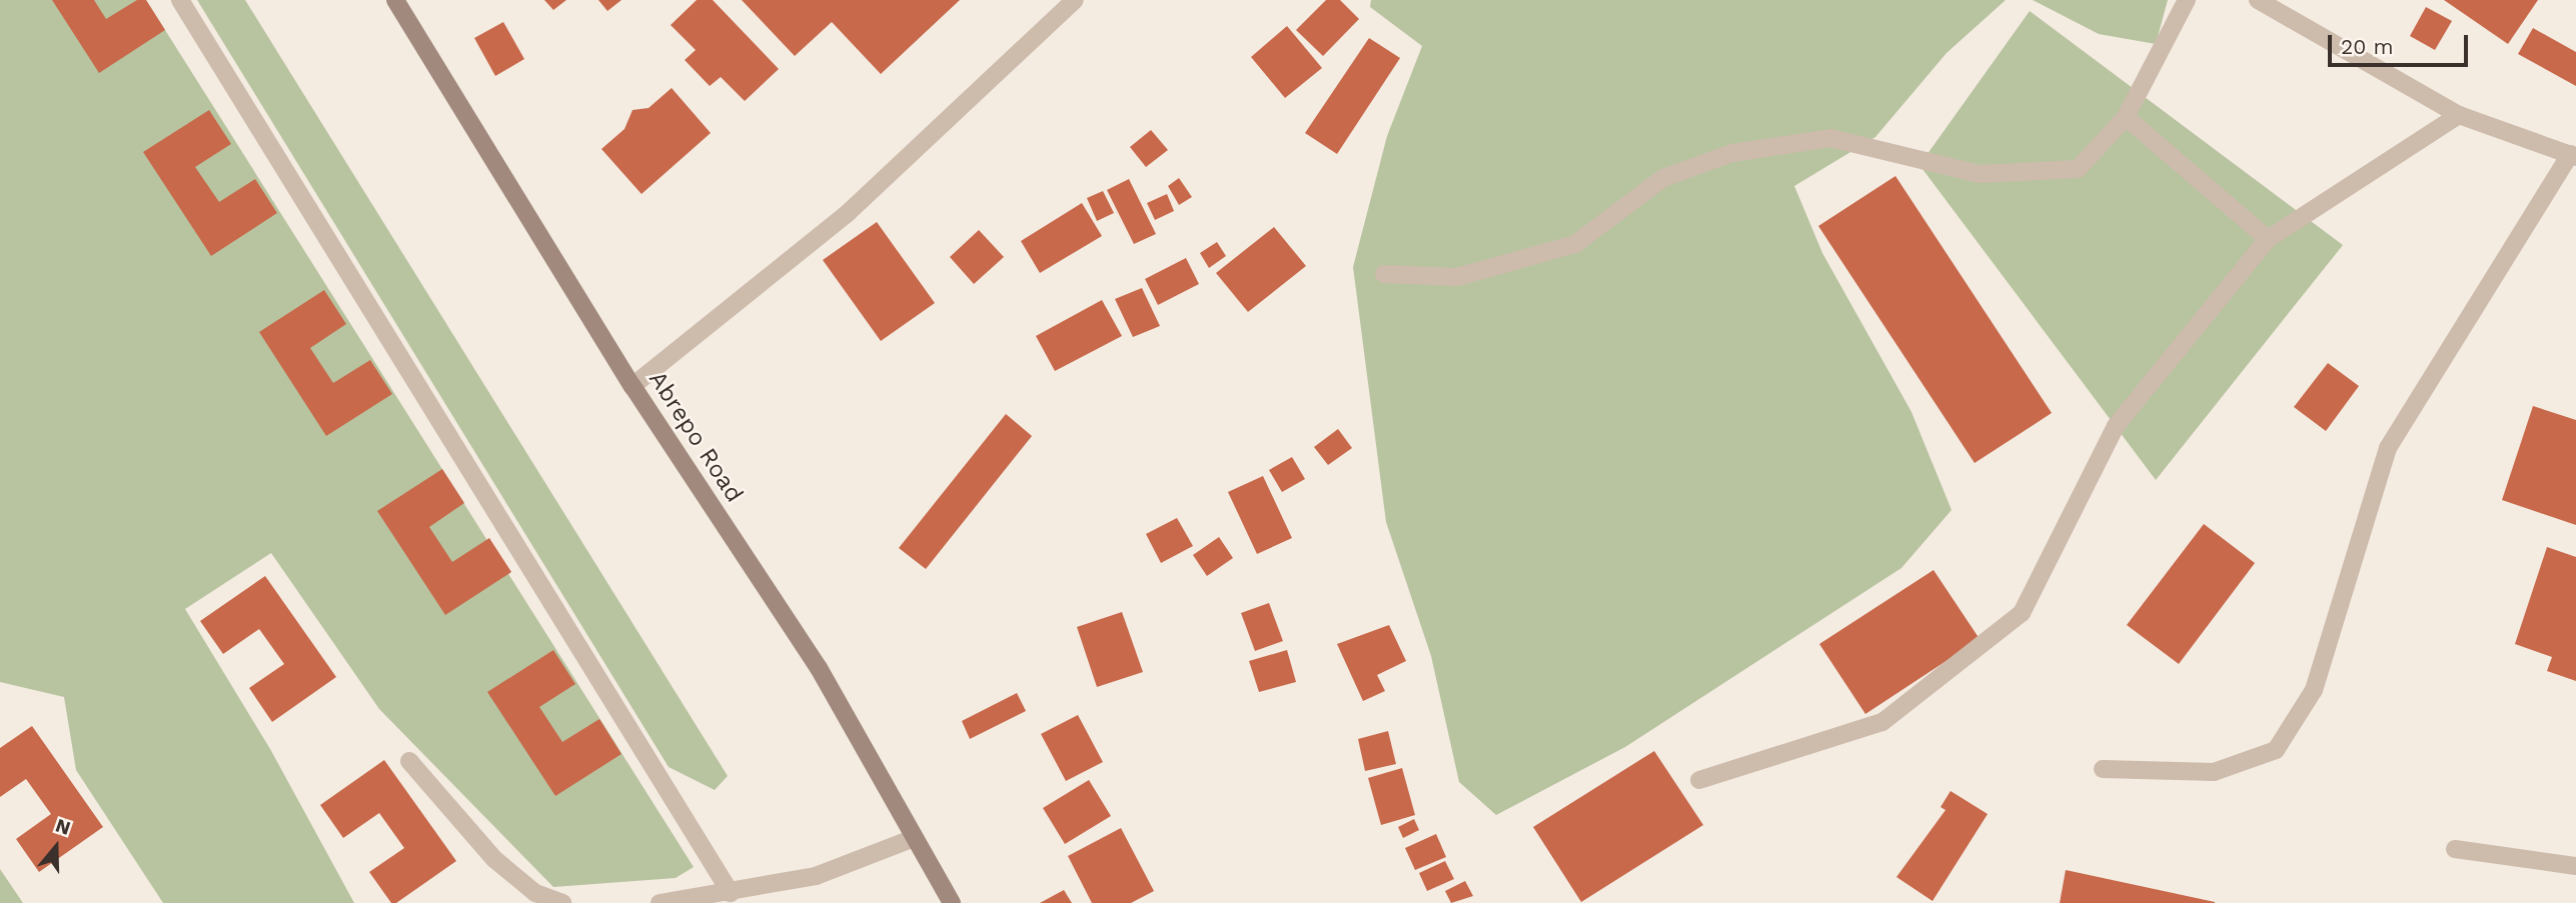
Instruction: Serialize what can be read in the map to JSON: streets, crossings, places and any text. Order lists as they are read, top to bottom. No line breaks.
{"streets":{"main road":["Abrepo Road"]},"scale_bar":"20 m","north":"top"}
